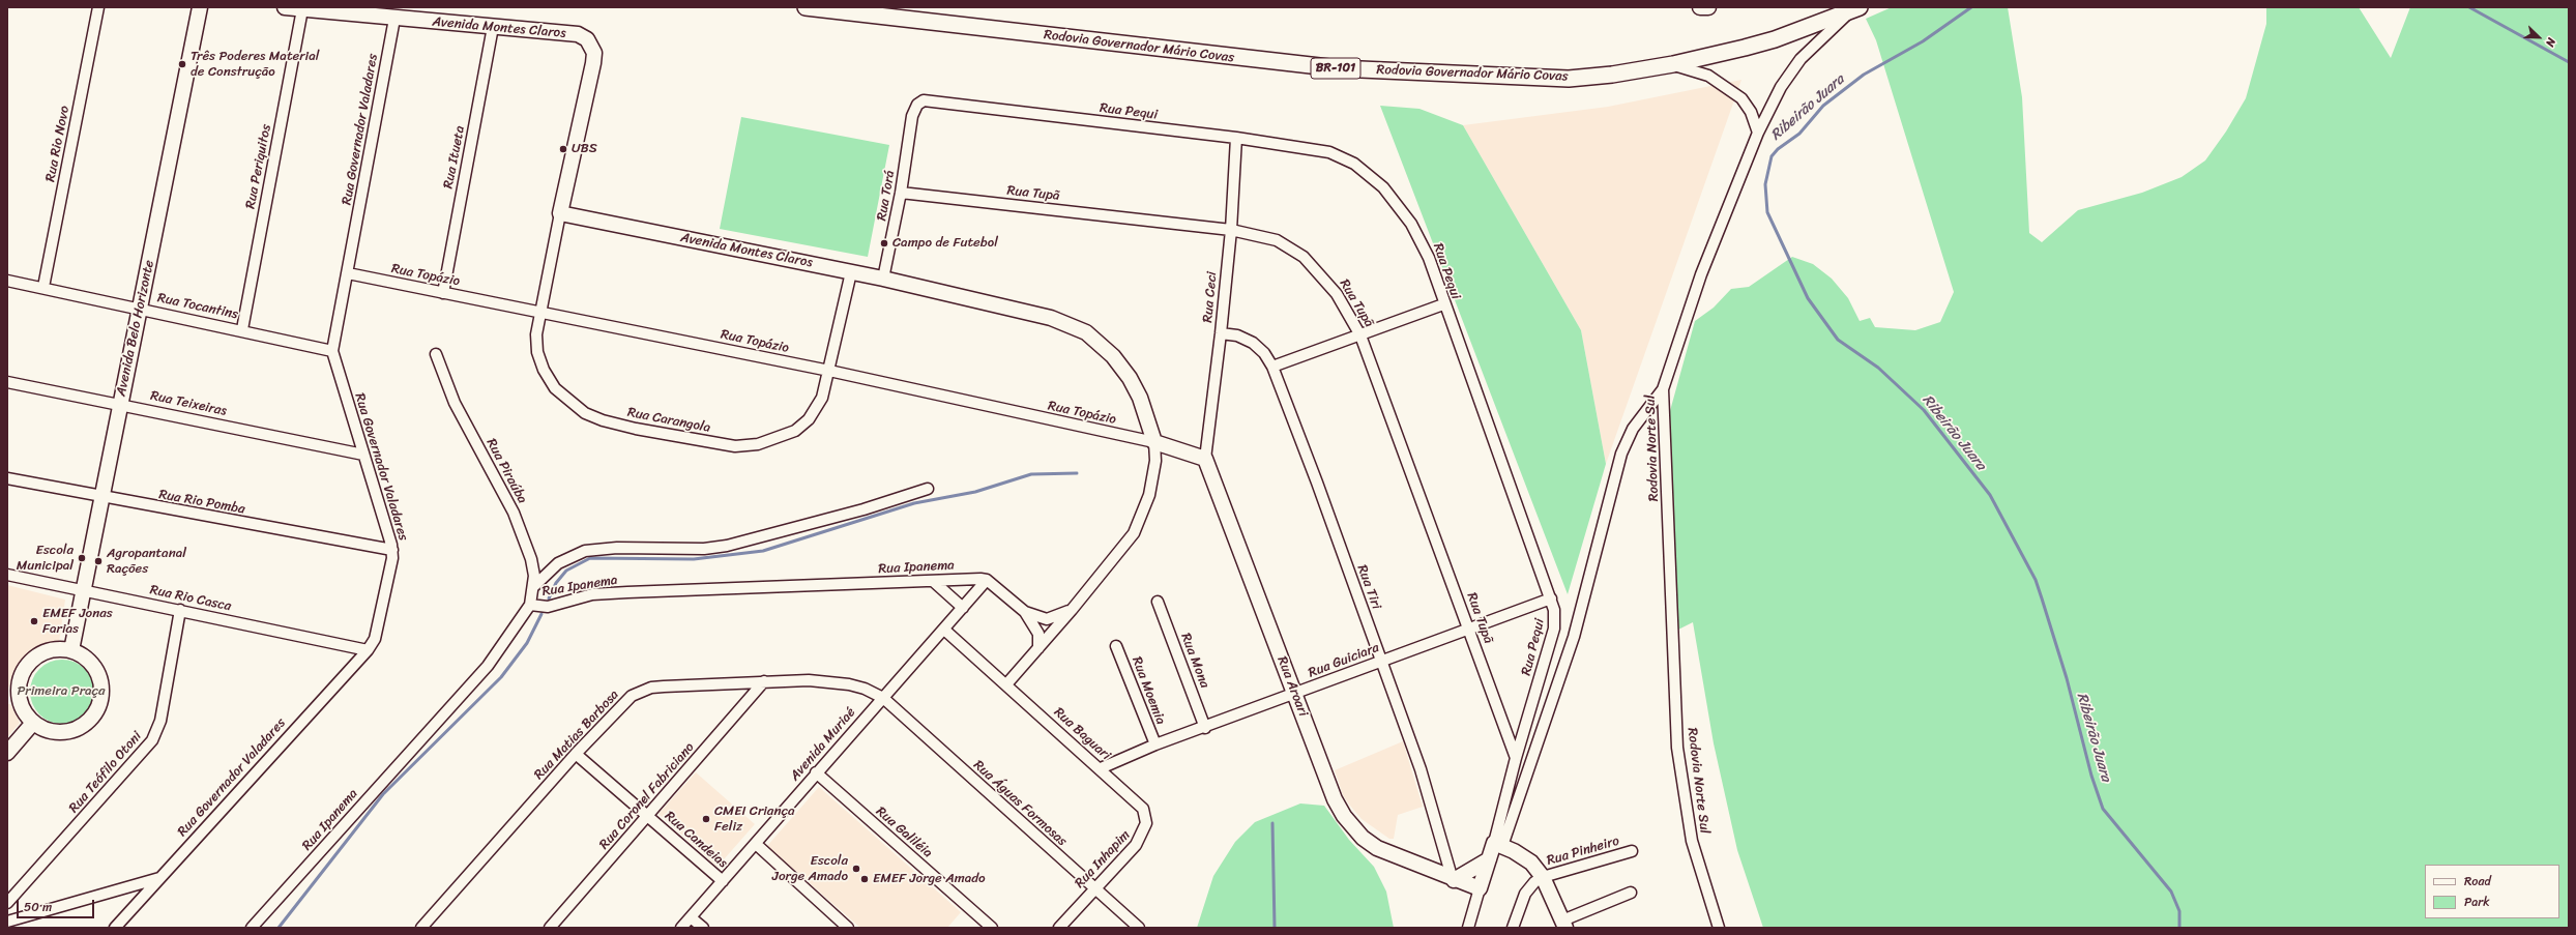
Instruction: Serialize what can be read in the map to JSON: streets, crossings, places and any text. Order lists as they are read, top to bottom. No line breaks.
{"streets":{"main road":["Rodovia Governador Mário Covas","BR-101"],"street":["Avenida Montes Claros","Rua Pequi","Rua Governador Valadares","Rua Rio Novo","Rua Itueta","Rua Periquitos","Rua Tupã","Rua Torá","Rua Topázio","Rua Ceci","Rua Tocantins","Avenida Belo Horizonte","Rua Teixeiras","Rua Carangola","Rodovia Norte Sul","Rua Piraúba","Rua Rio Pomba","Rua Ipanema","Rua Tiri","Rua Rio Casca","Rua Mona","Rua Guiciara","Rua Aroari","Rua Moemia","Rua Baguari","Rua Matias Barbosa","Avenida Muriaé","Rua Teófilo Otoni","Rua Coronel Fabriciano","Rua Águas Formosas","Rua Galiléia","Rua Candeias","Rua Pinheiro","Rua Inhapim"]},"crossings":[["Avenida Montes Claros","Rua Governador Valadares"],["Avenida Montes Claros","Rua Itueta"],["Avenida Montes Claros","Rua Periquitos"],["Avenida Montes Claros","Rua Torá"],["Avenida Montes Claros","Rua Topázio"],["Avenida Montes Claros","Rua Carangola"],["Rodovia Governador Mário Covas","Rodovia Norte Sul"],["Rua Pequi","Rua Tupã"],["Rua Pequi","Rua Torá"],["Rua Pequi","Rua Ceci"],["Rua Pequi","Rua Guiciara"],["Rua Governador Valadares","Rua Topázio"],["Rua Governador Valadares","Rua Tocantins"],["Rua Governador Valadares","Rua Teixeiras"],["Rua Governador Valadares","Rua Rio Pomba"],["Rua Governador Valadares","Rua Rio Casca"],["Rua Rio Novo","Rua Tocantins"],["Rua Itueta","Rua Topázio"],["Rua Periquitos","Rua Tocantins"],["Rua Tupã","Rua Torá"],["Rua Tupã","Rua Ceci"],["Rua Tupã","Rua Guiciara"],["Rua Topázio","Rua Carangola"],["Rua Ceci","Rua Tiri"],["Rua Ceci","Rua Aroari"],["Rua Tocantins","Avenida Belo Horizonte"],["Avenida Belo Horizonte","Rua Teixeiras"],["Avenida Belo Horizonte","Rua Rio Pomba"],["Avenida Belo Horizonte","Rua Rio Casca"],["Rua Piraúba","Rua Ipanema"],["Rua Ipanema","Avenida Muriaé"],["Rua Tiri","Rua Guiciara"],["Rua Tiri","Rua Aroari"],["Rua Rio Casca","Rua Teófilo Otoni"],["Rua Mona","Rua Guiciara"],["Rua Guiciara","Rua Aroari"],["Rua Guiciara","Rua Moemia"],["Rua Guiciara","Rua Baguari"],["Rua Baguari","Avenida Muriaé"],["Rua Baguari","Rua Inhapim"],["Rua Matias Barbosa","Avenida Muriaé"],["Rua Matias Barbosa","Rua Coronel Fabriciano"],["Rua Matias Barbosa","Rua Águas Formosas"],["Rua Matias Barbosa","Rua Candeias"],["Avenida Muriaé","Rua Águas Formosas"],["Avenida Muriaé","Rua Galiléia"],["Avenida Muriaé","Rua Candeias"],["Rua Coronel Fabriciano","Rua Candeias"],["Rua Águas Formosas","Rua Inhapim"]],"water":["Ribeirão Juara"],"parks":["Primeira Praça"],"places":["Três Poderes Material de Construção","UBS","Campo de Futebol","Escola Municipal","Agropantanal Rações","EMEF Jonas Farias","CMEI Criança Feliz","Escola Jorge Amado","EMEF Jorge Amado"],"legend":["Road","Park"],"scale_bar":"50 m","north":"bottom right"}
